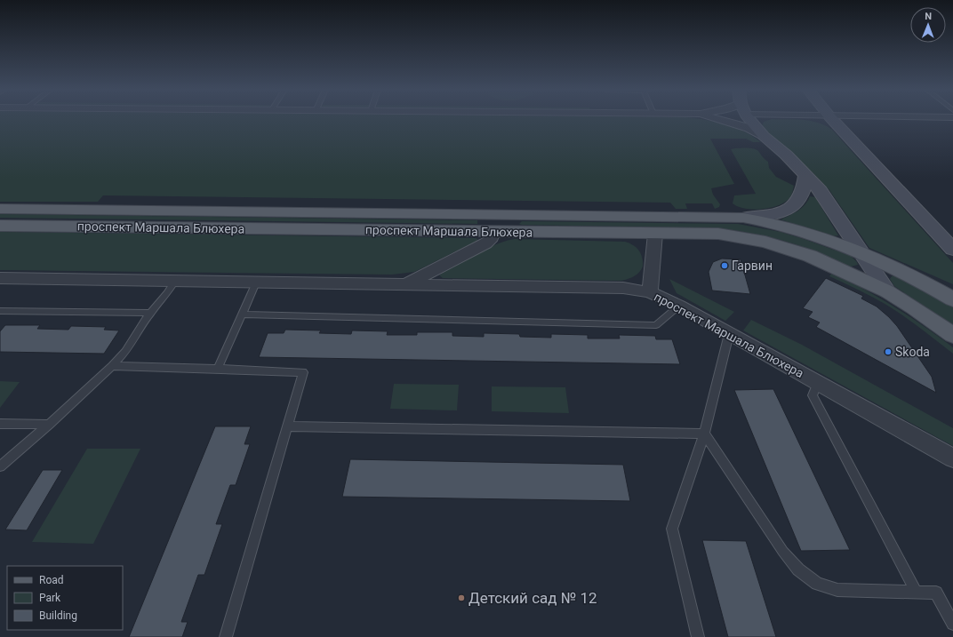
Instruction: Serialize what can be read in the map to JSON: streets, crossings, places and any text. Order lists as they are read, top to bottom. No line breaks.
{"streets":{"main road":["проспект Маршала Блюхера"]},"places":["Гарвин","Skoda","Детский сад № 12"],"legend":["Road","Park","Building"],"north":"top"}
